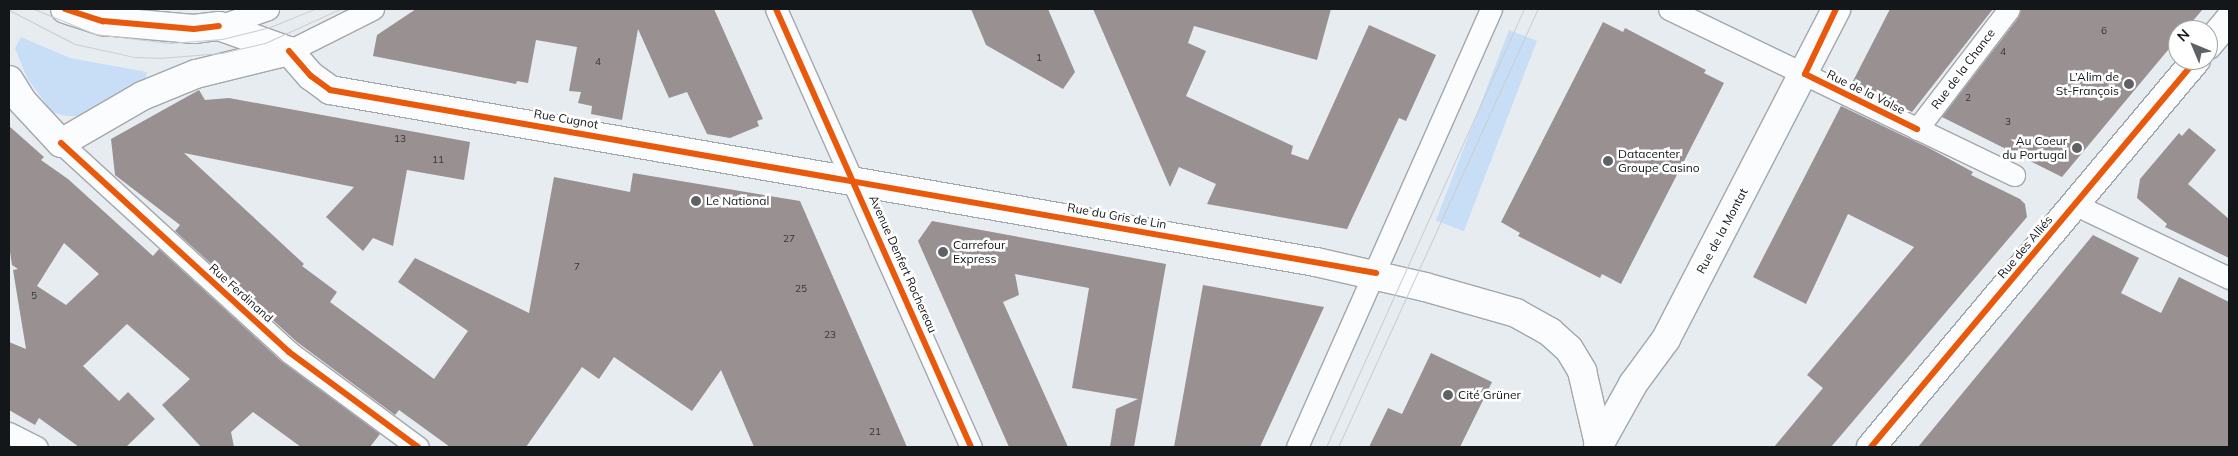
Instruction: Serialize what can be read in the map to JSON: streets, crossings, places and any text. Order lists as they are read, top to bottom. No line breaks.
{"streets":{"main road":["Rue Cugnot","Rue du Gris de Lin","Rue de la Montat","Rue des Alliés","Rue Ferdinand"],"street":["Rue de la Chance","Rue de la Valse","Avenue Denfert Rochereau"]},"crossings":[["Rue de la Chance","Rue de la Valse"],["Rue de la Valse","Rue de la Montat"],["Rue Cugnot","Rue du Gris de Lin"],["Rue Cugnot","Avenue Denfert Rochereau"],["Rue du Gris de Lin","Rue de la Montat"],["Rue du Gris de Lin","Avenue Denfert Rochereau"]],"places":["L’Alim de St-François","Au Coeur du Portugal","Datacenter Groupe Casino","Le National","Carrefour Express","Cité Grüner"],"house_numbers":["6","4","1","4","2","3","13","11","27","7","25","5","23","21"],"north":"top left"}
